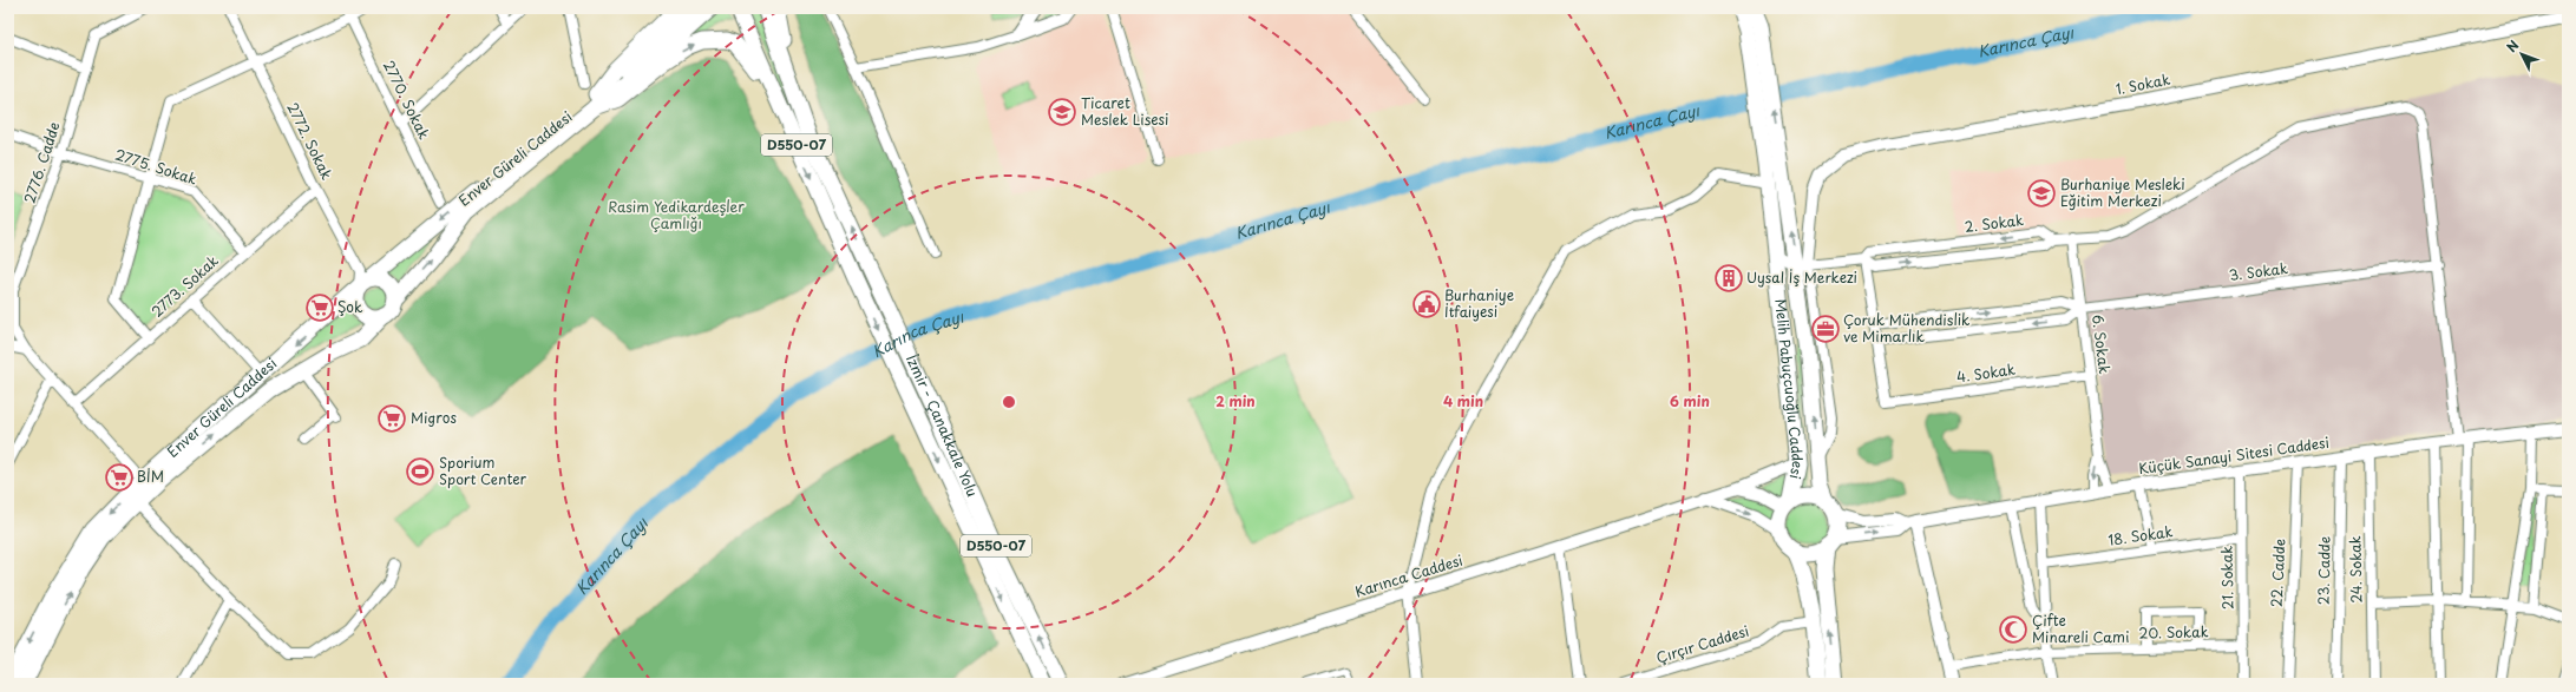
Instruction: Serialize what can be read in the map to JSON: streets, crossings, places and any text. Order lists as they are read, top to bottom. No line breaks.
{"streets":{"main road":["D550-07","Enver Güreli Caddesi","Melih Pabuçcuoğlu Caddesi","İzmir - Çanakkale Yolu"],"street":["1. Sokak","2770. Sokak","2772. Sokak","2776. Cadde","2775. Sokak","2. Sokak","3. Sokak","2773. Sokak","6. Sokak","4. Sokak","Küçük Sanayi Sitesi Caddesi","18. Sokak","24. Sokak","23. Cadde","22. Cadde","Karınca Caddesi","21. Sokak","20. Sokak","Çırçır Caddesi"]},"crossings":[["1. Sokak","2. Sokak"],["1. Sokak","Melih Pabuçcuoğlu Caddesi"],["2772. Sokak","Enver Güreli Caddesi"],["2772. Sokak","2773. Sokak"],["Enver Güreli Caddesi","2776. Cadde"],["2776. Cadde","2775. Sokak"],["2776. Cadde","2773. Sokak"],["2775. Sokak","2773. Sokak"],["2. Sokak","Melih Pabuçcuoğlu Caddesi"],["3. Sokak","6. Sokak"],["3. Sokak","4. Sokak"],["6. Sokak","4. Sokak"],["Melih Pabuçcuoğlu Caddesi","Küçük Sanayi Sitesi Caddesi"],["Melih Pabuçcuoğlu Caddesi","Karınca Caddesi"],["Küçük Sanayi Sitesi Caddesi","24. Sokak"],["Küçük Sanayi Sitesi Caddesi","23. Cadde"],["Küçük Sanayi Sitesi Caddesi","22. Cadde"],["Küçük Sanayi Sitesi Caddesi","21. Sokak"],["18. Sokak","21. Sokak"],["21. Sokak","20. Sokak"]],"water":["Karınca Çayı"],"parks":["Rasim Yedikardeşler Çamlığı"],"places":{"school or university":["Ticaret Meslek Lisesi","Burhaniye Mesleki Eğitim Merkezi"],"building":["Uysal İş Merkezi"],"public building":["Burhaniye İtfaiyesi"],"supermarket":["Şok","Migros","BİM"],"office":["Çoruk Mühendislik ve Mimarlık"],"sports":["Sporium Sport Center"],"mosque":["Çifte Minareli Cami"]},"north":"top left","rings":["2 min","4 min","6 min"]}
